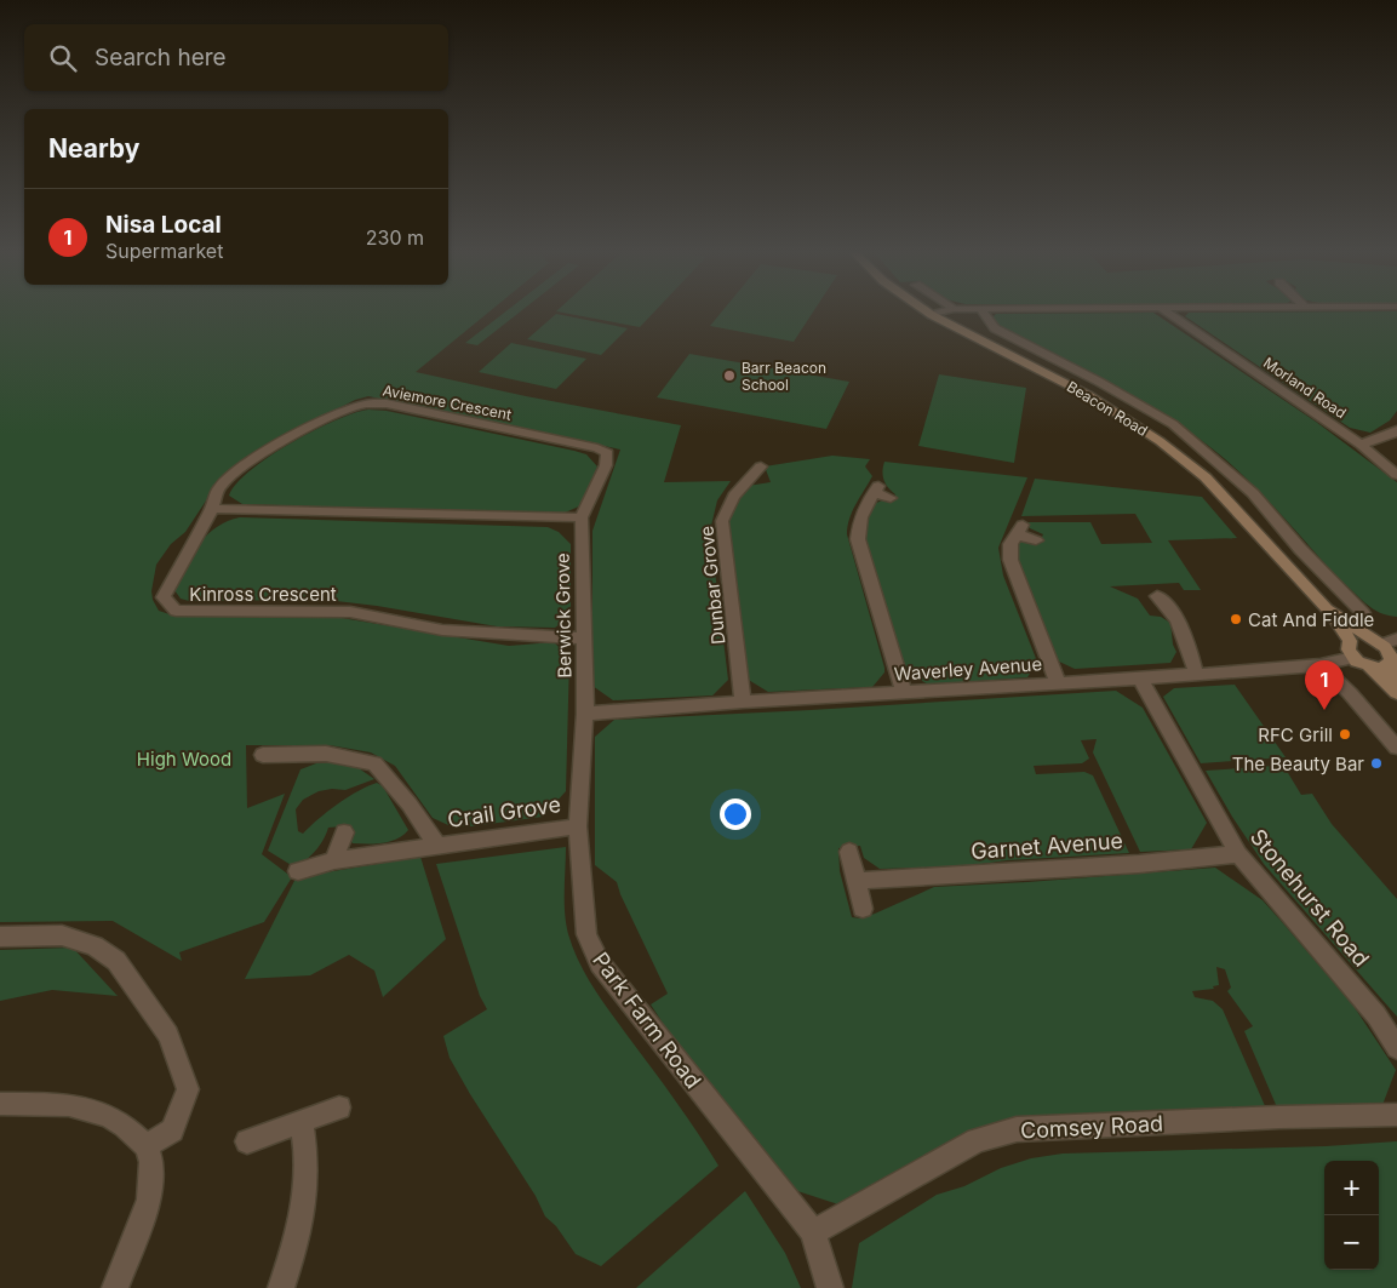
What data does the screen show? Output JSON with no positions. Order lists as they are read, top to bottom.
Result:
{
  "streets": {
    "main road": ["Beacon Road"],
    "street": [
      "Morland Road",
      "Aviemore Crescent",
      "Dunbar Grove",
      "Kinross Crescent",
      "Berwick Grove",
      "Waverley Avenue",
      "Crail Grove",
      "Garnet Avenue",
      "Stonehurst Road",
      "Park Farm Road",
      "Comsey Road"
    ]
  },
  "crossings": [
    ["Aviemore Crescent", "Kinross Crescent"],
    ["Aviemore Crescent", "Berwick Grove"],
    ["Beacon Road", "Waverley Avenue"],
    ["Dunbar Grove", "Waverley Avenue"],
    ["Kinross Crescent", "Berwick Grove"],
    ["Berwick Grove", "Waverley Avenue"],
    ["Berwick Grove", "Park Farm Road"],
    ["Waverley Avenue", "Stonehurst Road"],
    ["Waverley Avenue", "Park Farm Road"],
    ["Crail Grove", "Park Farm Road"],
    ["Garnet Avenue", "Stonehurst Road"],
    ["Park Farm Road", "Comsey Road"]
  ],
  "parks": ["High Wood"],
  "places": [
    "Barr Beacon School",
    "Cat And Fiddle",
    "RFC Grill",
    "The Beauty Bar"
  ],
  "page": {
    "search": "Search here",
    "heading": "Nearby",
    "list": [
      {
        "mark": "1",
        "name": "Nisa Local",
        "note": "Supermarket",
        "value": "230 m"
      }
    ],
    "pins": "1",
    "map_buttons": ["+", "−"]
  }
}
